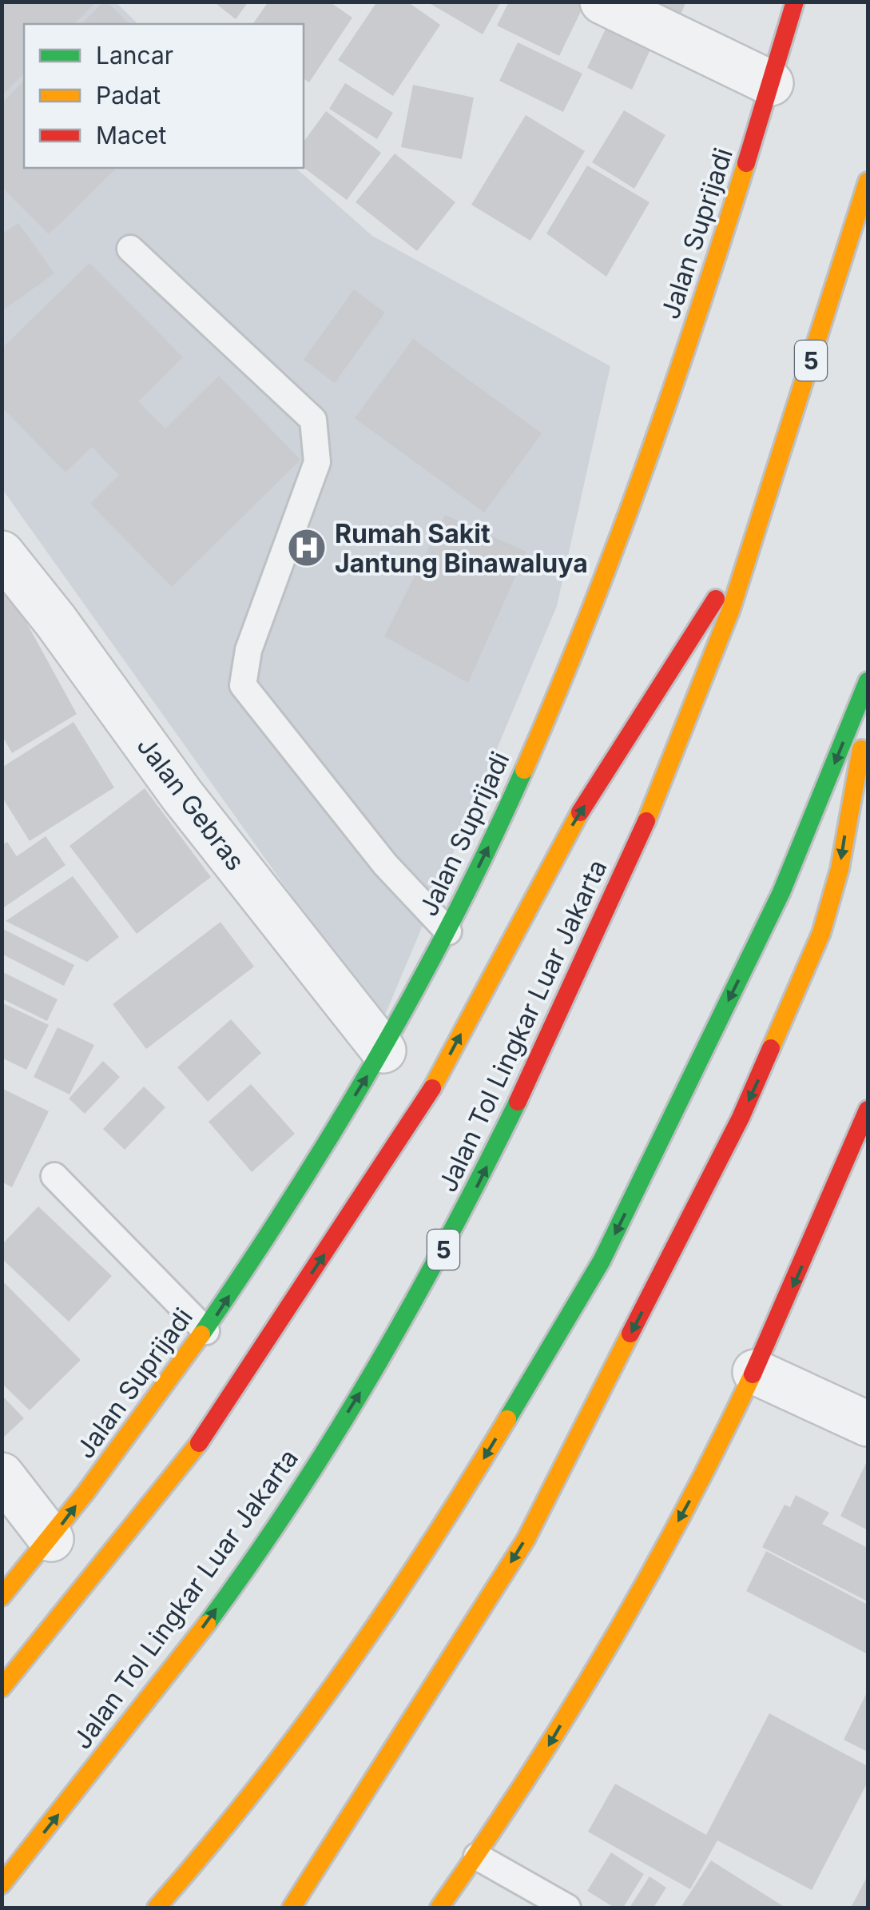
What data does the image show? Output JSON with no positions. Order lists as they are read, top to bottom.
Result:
{
  "streets": {
    "main road": ["Jalan Suprijadi", "5", "Jalan Tol Lingkar Luar Jakarta"],
    "street": ["Jalan Gebras"]
  },
  "crossings": [
    ["Jalan Suprijadi", "Jalan Gebras"]
  ],
  "places": {
    "hospital": ["Rumah Sakit Jantung Binawaluya"]
  },
  "legend": ["Lancar", "Padat", "Macet"]
}
